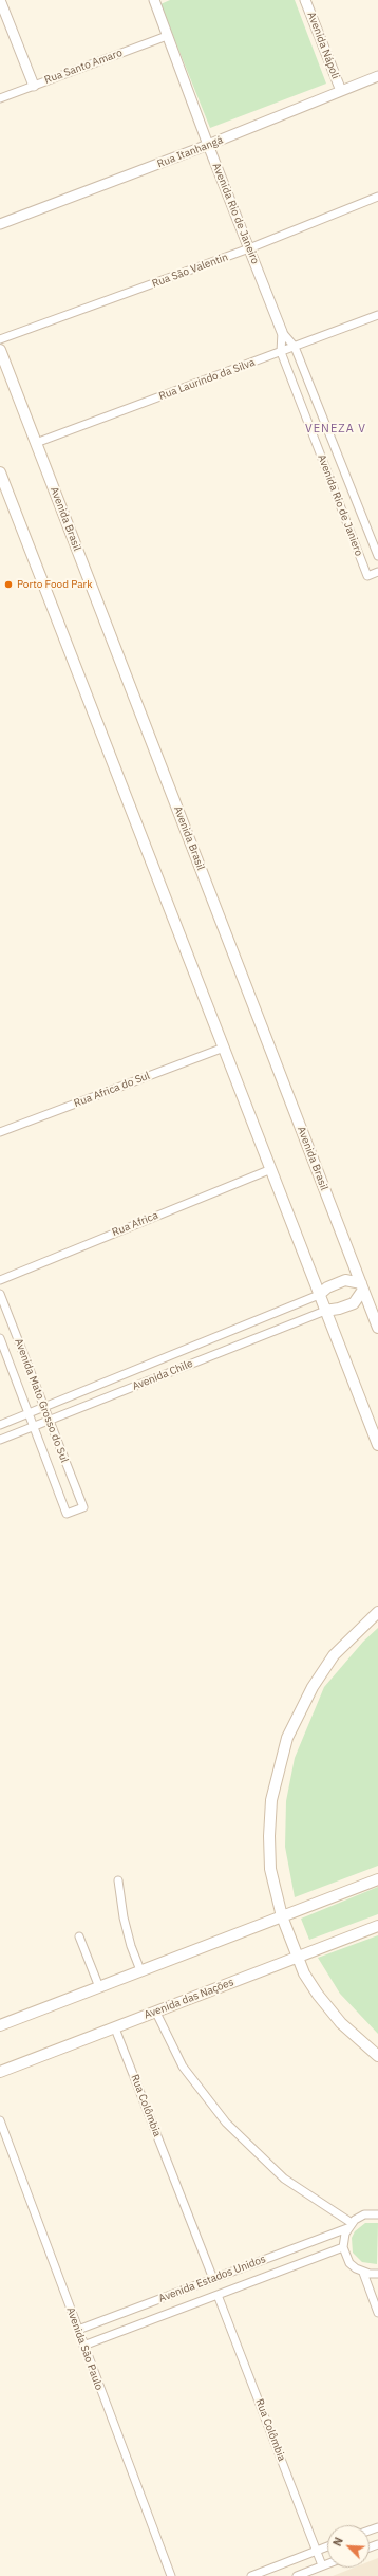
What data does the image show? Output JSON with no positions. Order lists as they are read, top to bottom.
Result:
{
  "streets": {
    "main road": ["Avenida Brasil", "Avenida das Nações"],
    "street": [
      "Avenida Nápoli",
      "Rua Santo Amaro",
      "Rua Itanhangá",
      "Avenida Rio de Janeiro",
      "Rua São Valentin",
      "Rua Laurindo da Silva",
      "Avenida Rio de Janiero",
      "Rua Africa do Sul",
      "Rua Africa",
      "Avenida Chile",
      "Avenida Mato Grosso do Sul",
      "Rua Colômbia",
      "Avenida Estados Unidos",
      "Avenida São Paulo"
    ]
  },
  "crossings": [
    ["Avenida Nápoli", "Rua Itanhangá"],
    ["Rua Santo Amaro", "Avenida Rio de Janeiro"],
    ["Rua Itanhangá", "Avenida Rio de Janeiro"],
    ["Avenida Rio de Janeiro", "Rua São Valentin"],
    ["Avenida Rio de Janeiro", "Rua Laurindo da Silva"],
    ["Avenida Rio de Janeiro", "Avenida Rio de Janiero"],
    ["Rua Laurindo da Silva", "Avenida Rio de Janiero"],
    ["Rua Laurindo da Silva", "Avenida Brasil"],
    ["Avenida Chile", "Avenida Mato Grosso do Sul"],
    ["Avenida das Nações", "Rua Colômbia"],
    ["Rua Colômbia", "Avenida Estados Unidos"],
    ["Avenida Estados Unidos", "Avenida São Paulo"]
  ],
  "districts": ["VENEZA V"],
  "places": ["Porto Food Park"],
  "north": "top left"
}
